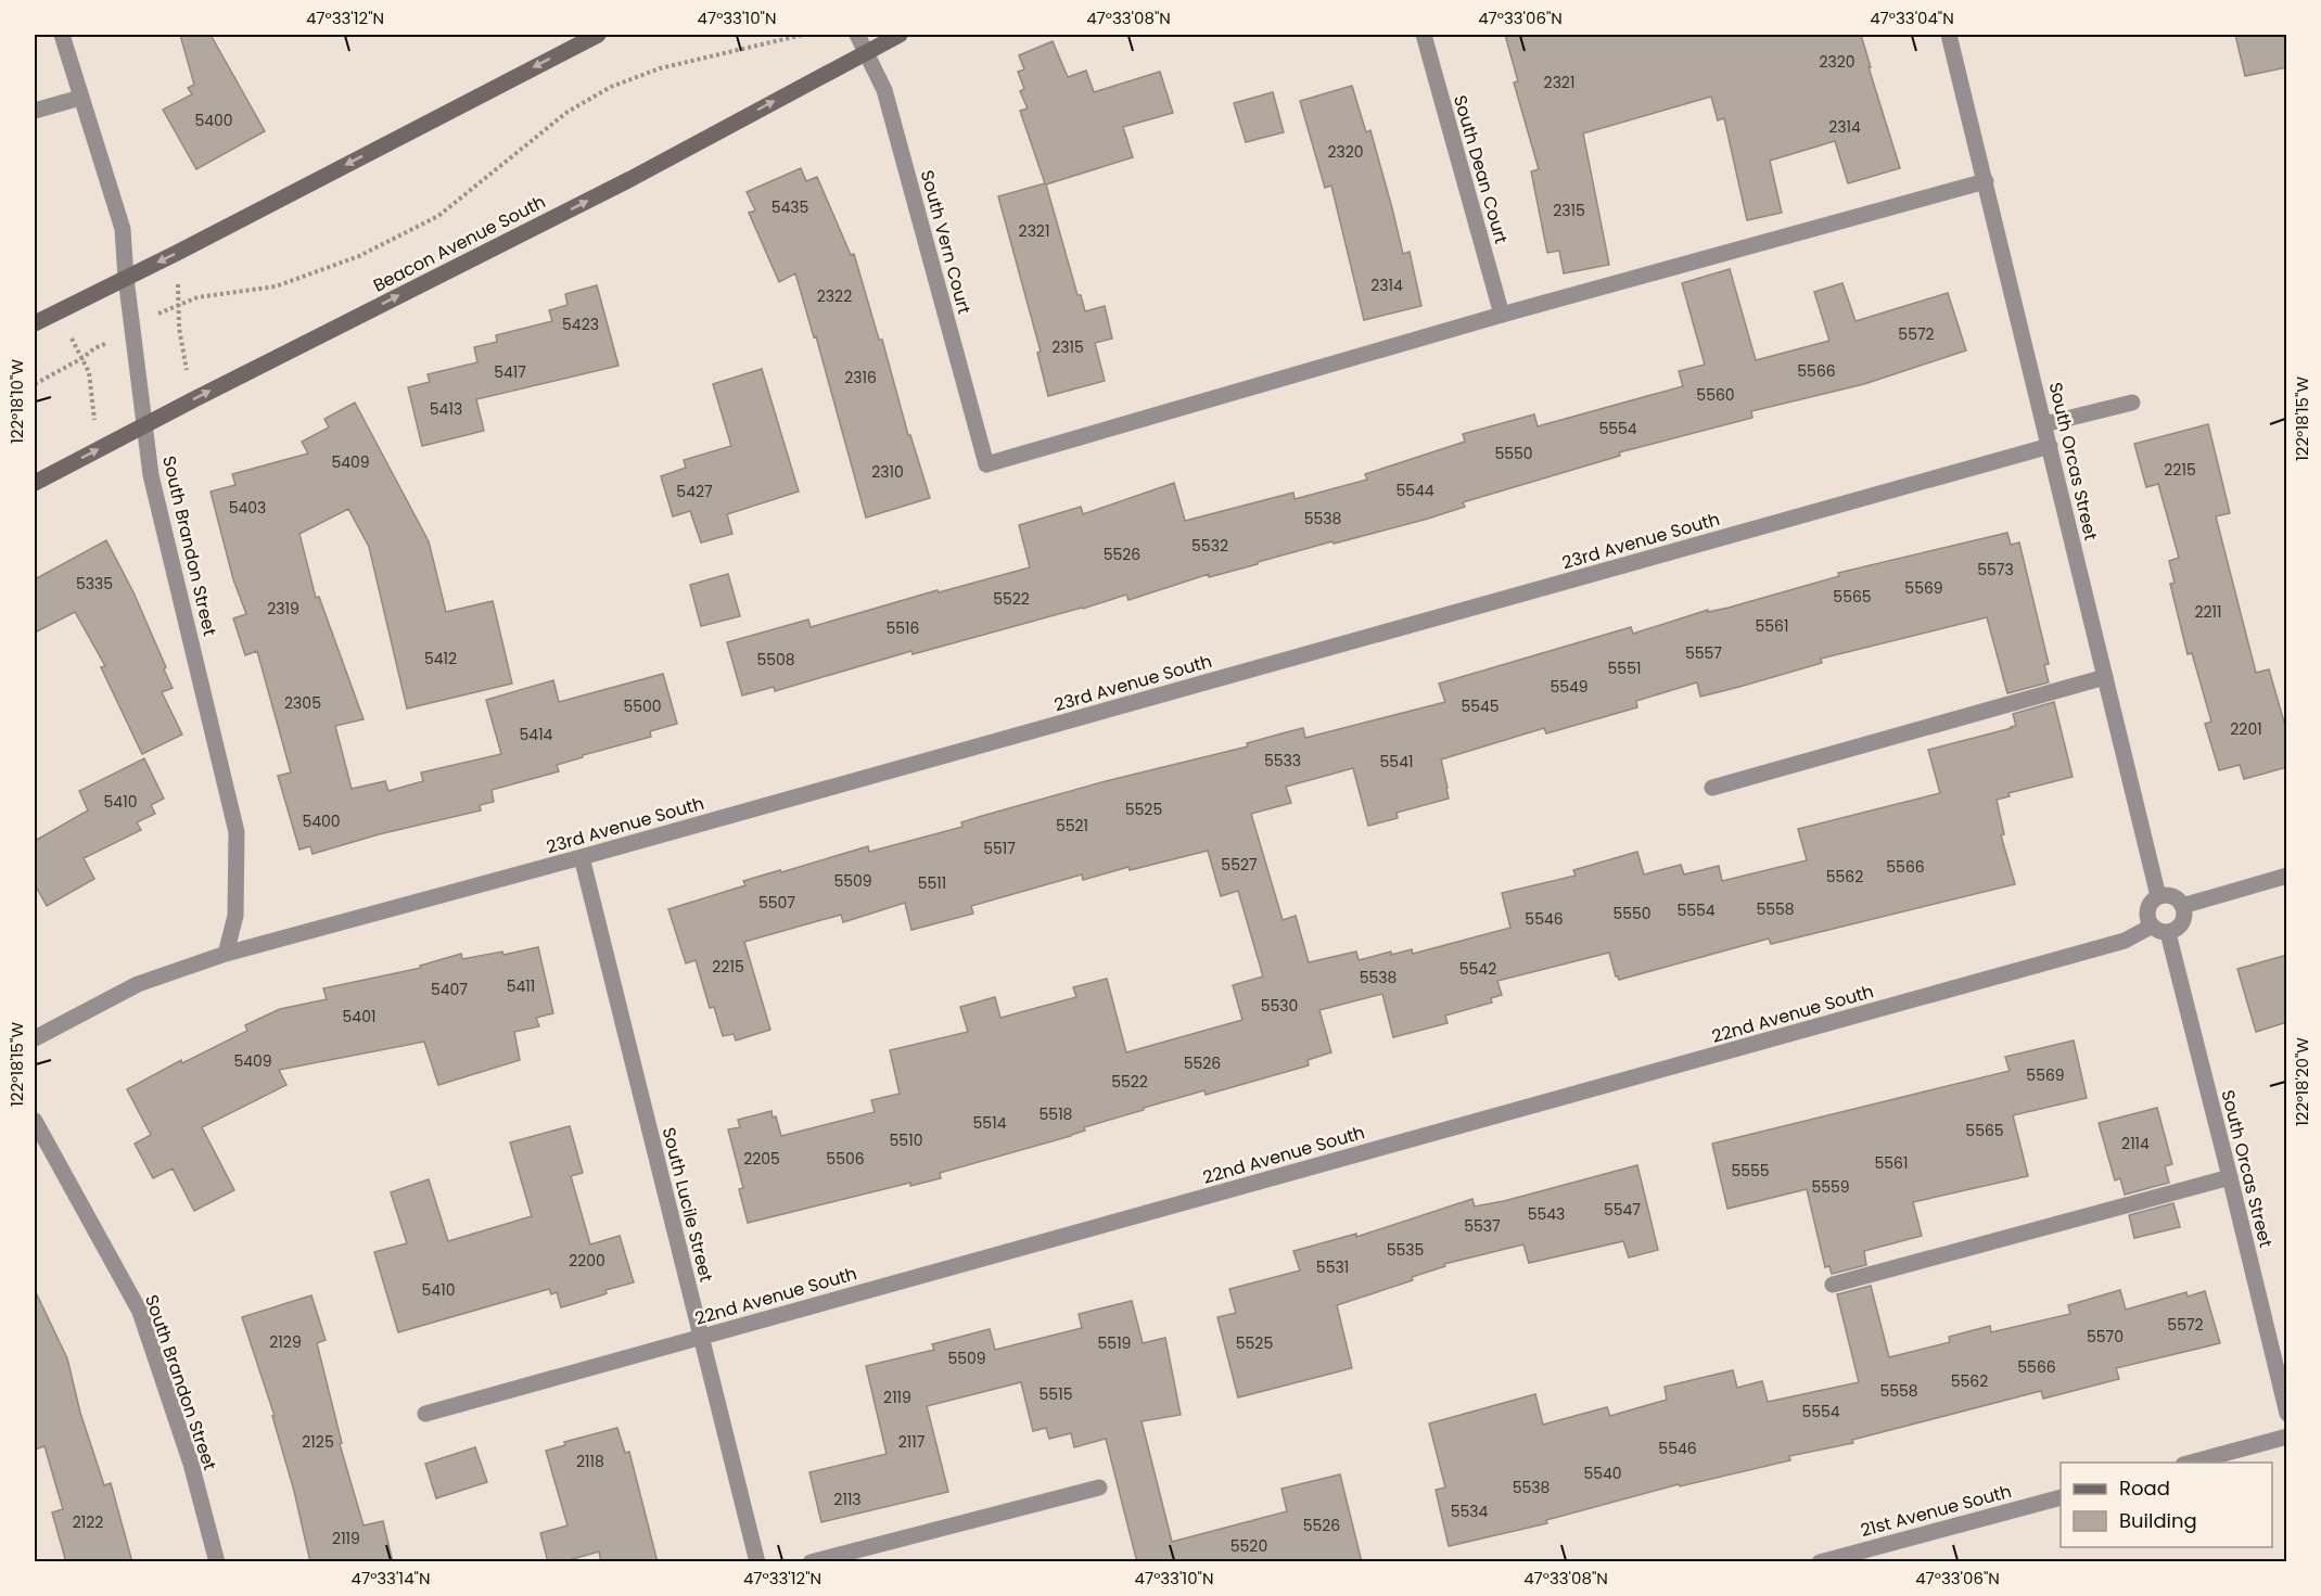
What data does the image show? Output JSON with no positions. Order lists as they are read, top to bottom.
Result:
{
  "streets": {
    "main road": ["Beacon Avenue South"],
    "street": [
      "South Dean Court",
      "South Vern Court",
      "South Orcas Street",
      "23rd Avenue South",
      "South Brandon Street",
      "22nd Avenue South",
      "South Lucile Street",
      "21st Avenue South"
    ]
  },
  "crossings": [
    ["South Dean Court", "South Vern Court"],
    ["South Vern Court", "Beacon Avenue South"],
    ["Beacon Avenue South", "South Brandon Street"],
    ["South Orcas Street", "23rd Avenue South"],
    ["South Orcas Street", "22nd Avenue South"],
    ["23rd Avenue South", "South Brandon Street"],
    ["23rd Avenue South", "South Lucile Street"],
    ["22nd Avenue South", "South Lucile Street"]
  ],
  "house_numbers": [
    "2320",
    "2321",
    "5400",
    "2314",
    "2320",
    "5435",
    "2315",
    "2321",
    "2314",
    "2322",
    "5423",
    "5572",
    "2315",
    "5566",
    "5417",
    "2316",
    "5560",
    "5413",
    "5554",
    "5550",
    "5409",
    "2215",
    "2310",
    "5544",
    "5427",
    "5403",
    "5538",
    "5532",
    "5526",
    "5573",
    "5335",
    "5569",
    "5565",
    "5522",
    "2319",
    "2211",
    "5561",
    "5516",
    "5557",
    "5412",
    "5508",
    "5551",
    "5549",
    "2305",
    "5500",
    "5545",
    "2201",
    "5414",
    "5533",
    "5541",
    "5410",
    "5525",
    "5400",
    "5521",
    "5517",
    "5527",
    "5566",
    "5562",
    "5509",
    "5511",
    "5507",
    "5558",
    "5554",
    "5550",
    "5546",
    "2215",
    "5542",
    "5538",
    "5411",
    "5407",
    "5530",
    "5401",
    "5409",
    "5526",
    "5569",
    "5522",
    "5518",
    "5514",
    "5565",
    "5510",
    "2114",
    "2205",
    "5506",
    "5561",
    "5555",
    "5559",
    "5547",
    "5543",
    "5537",
    "5535",
    "2200",
    "5531",
    "5410",
    "5572",
    "5570",
    "2129",
    "5519",
    "5525",
    "5509",
    "5566",
    "5562",
    "5558",
    "5515",
    "2119",
    "5554",
    "2125",
    "2117",
    "5546",
    "2118",
    "5540",
    "5538",
    "2113",
    "5534",
    "2122",
    "5526",
    "2119",
    "5520"
  ],
  "legend": ["Road", "Building"],
  "coordinates": [
    "47°33'12\"N",
    "47°33'10\"N",
    "47°33'08\"N",
    "47°33'06\"N",
    "47°33'04\"N",
    "122°18'10\"W",
    "122°18'15\"W",
    "122°18'20\"W",
    "47°33'14\"N"
  ]
}
